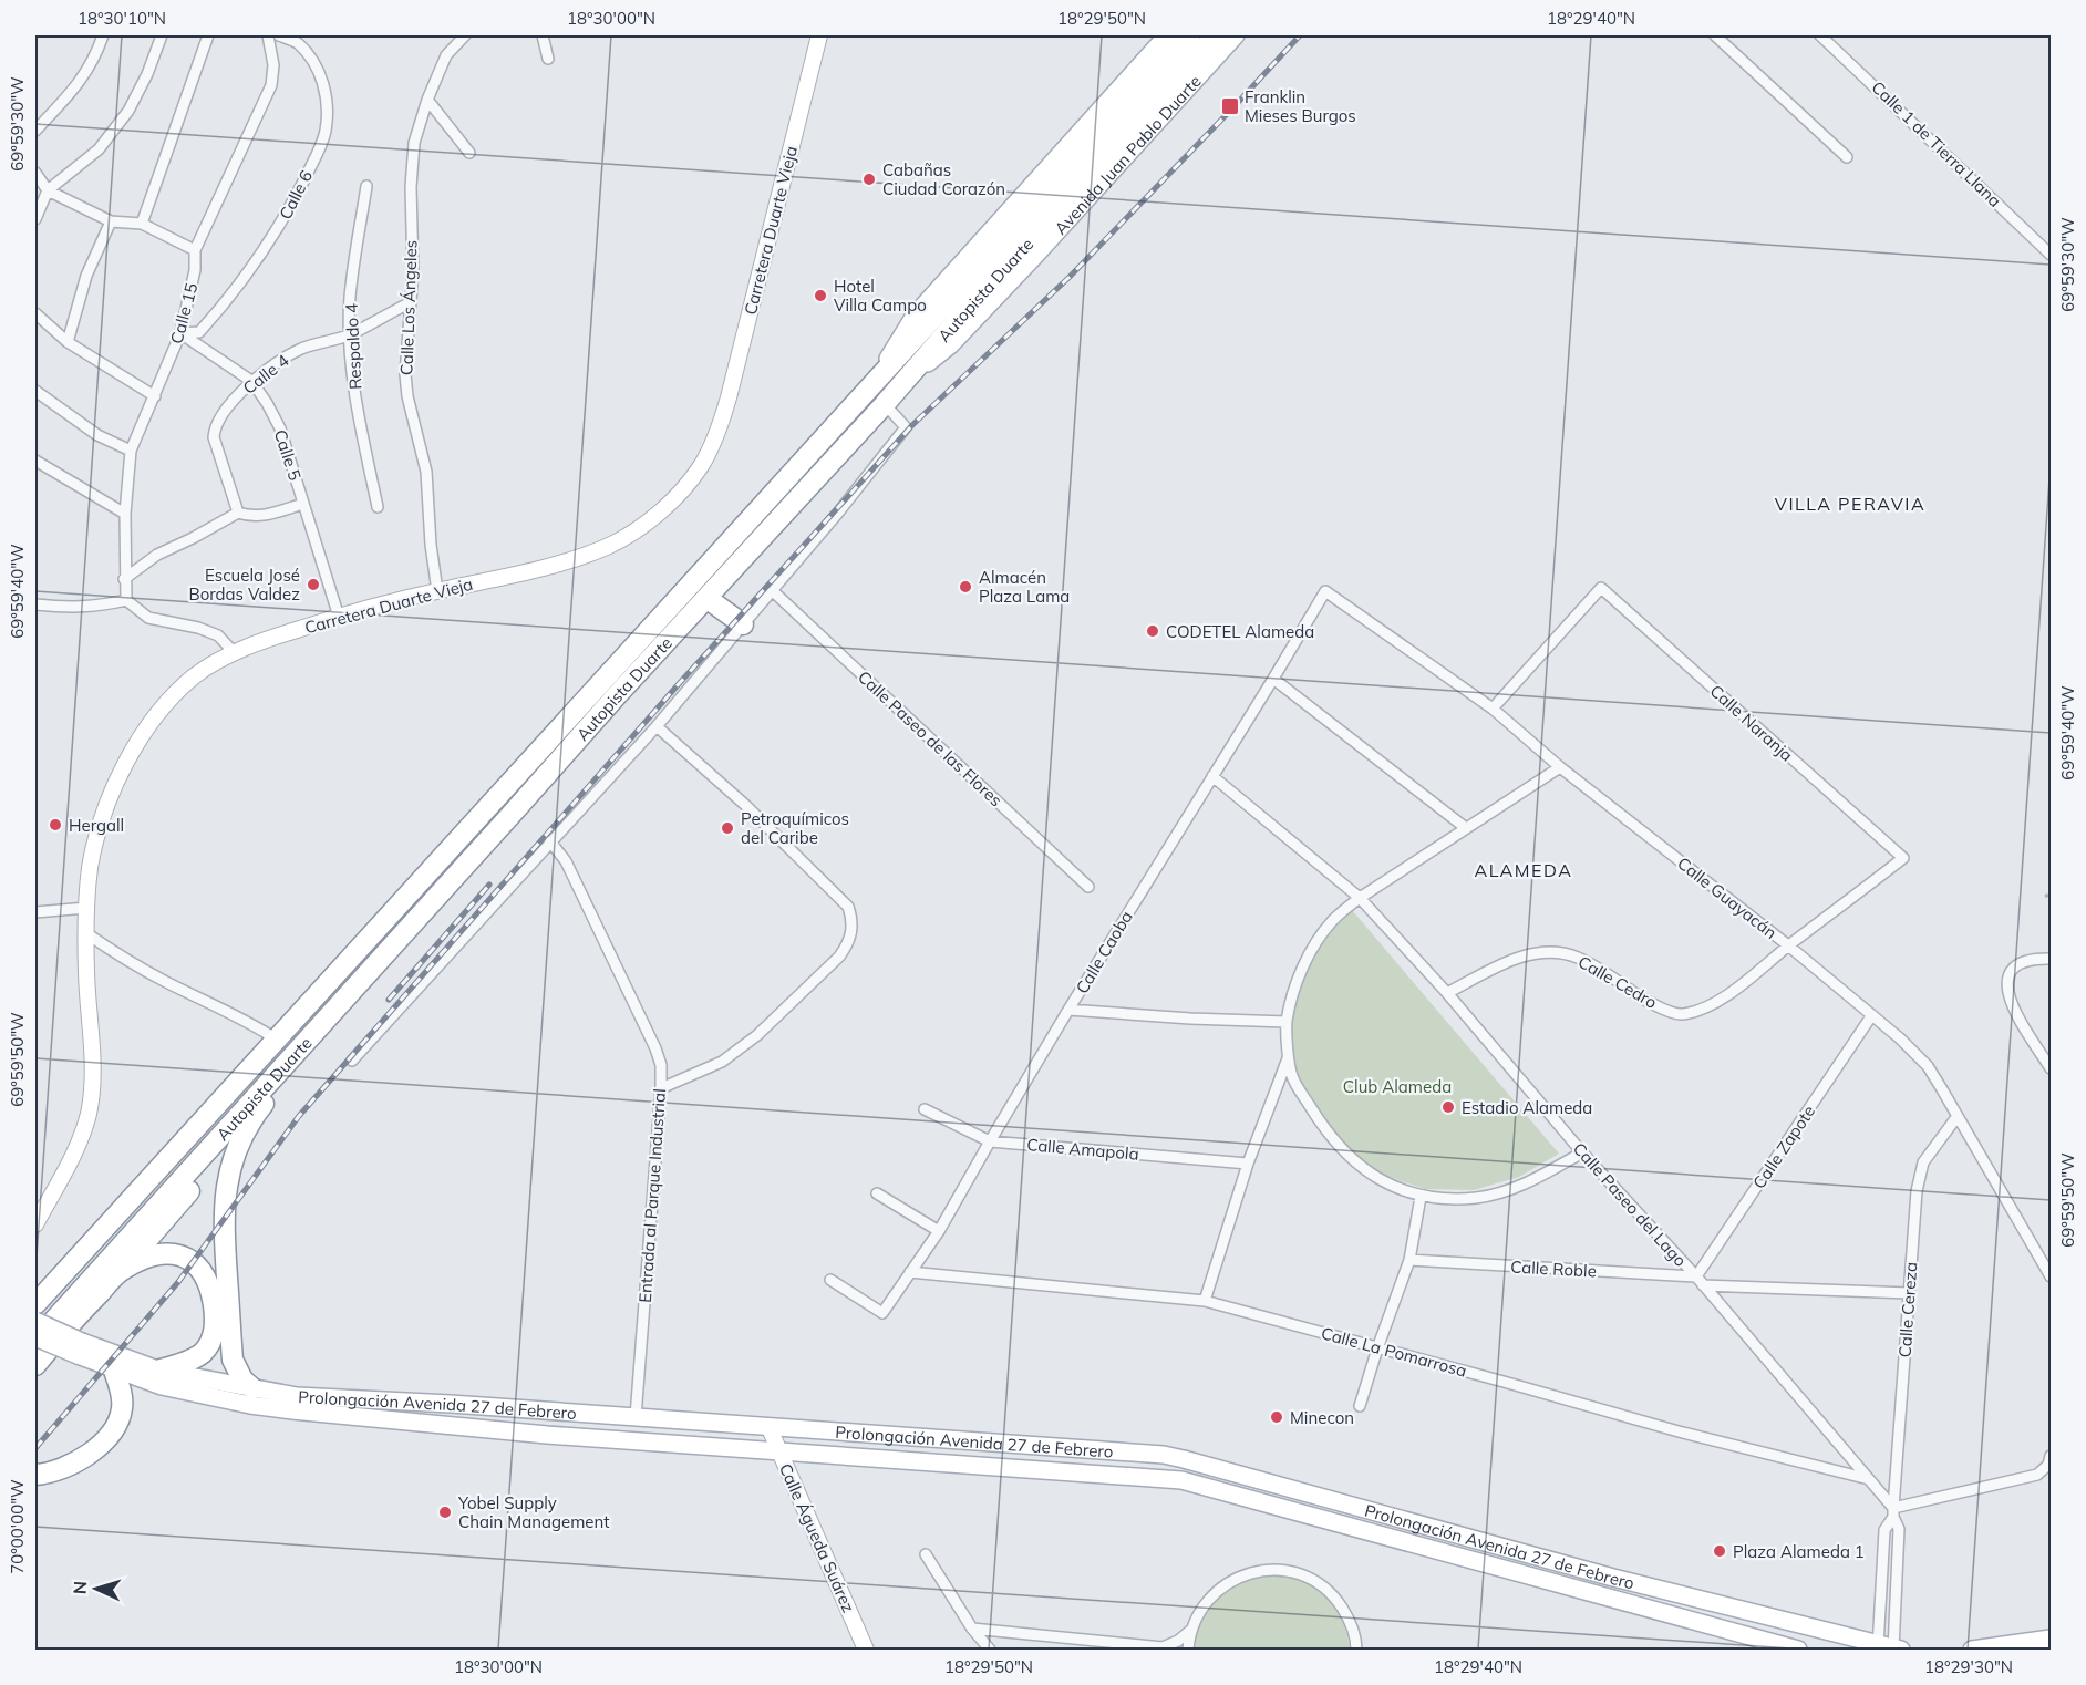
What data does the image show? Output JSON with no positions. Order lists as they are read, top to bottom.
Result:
{
  "streets": {
    "highway": ["Autopista Duarte"],
    "main road": [
      "Avenida Juan Pablo Duarte",
      "Carretera Duarte Vieja",
      "Prolongación Avenida 27 de Febrero",
      "Calle Águeda Suárez"
    ],
    "street": [
      "Calle 1 de Tierra Llana",
      "Calle 6",
      "Calle Los Ángeles",
      "Calle 15",
      "Respaldo 4",
      "Calle 4",
      "Calle 5",
      "Calle Naranja",
      "Calle Paseo de las Flores",
      "Calle Guayacán",
      "Calle Caoba",
      "Calle Cedro",
      "Calle Zapote",
      "Calle Amapola",
      "Entrada al Parque Industrial",
      "Calle Paseo del Lago",
      "Calle Roble",
      "Calle Cereza",
      "Calle La Pomarrosa"
    ]
  },
  "crossings": [
    ["Avenida Juan Pablo Duarte", "Autopista Duarte"],
    ["Calle 6", "Calle 15"],
    ["Calle 6", "Calle 5"],
    ["Carretera Duarte Vieja", "Calle Los Ángeles"],
    ["Carretera Duarte Vieja", "Calle 5"],
    ["Calle Los Ángeles", "Calle 4"],
    ["Calle 15", "Calle 5"],
    ["Respaldo 4", "Calle 4"],
    ["Calle 4", "Calle 5"],
    ["Calle Naranja", "Calle Guayacán"],
    ["Calle Naranja", "Calle Cedro"],
    ["Calle Guayacán", "Calle Caoba"],
    ["Calle Guayacán", "Calle Cedro"],
    ["Calle Guayacán", "Calle Zapote"],
    ["Calle Guayacán", "Calle Cereza"],
    ["Calle Caoba", "Calle Amapola"],
    ["Calle Caoba", "Calle Paseo del Lago"],
    ["Calle Caoba", "Calle La Pomarrosa"],
    ["Calle Cedro", "Calle Paseo del Lago"],
    ["Calle Zapote", "Calle Paseo del Lago"],
    ["Calle Zapote", "Calle Roble"],
    ["Entrada al Parque Industrial", "Prolongación Avenida 27 de Febrero"],
    ["Calle Paseo del Lago", "Calle Roble"],
    ["Calle Paseo del Lago", "Calle Cereza"],
    ["Calle Paseo del Lago", "Calle La Pomarrosa"],
    ["Calle Roble", "Calle Cereza"],
    ["Calle Cereza", "Prolongación Avenida 27 de Febrero"],
    ["Prolongación Avenida 27 de Febrero", "Calle Águeda Suárez"]
  ],
  "districts": ["VILLA PERAVIA", "ALAMEDA"],
  "parks": ["Club Alameda"],
  "places": {
    "transit": ["Franklin Mieses Burgos"],
    "other": [
      "Cabañas Ciudad Corazón",
      "Hotel Villa Campo",
      "Escuela José Bordas Valdez",
      "Almacén Plaza Lama",
      "CODETEL Alameda",
      "Hergall",
      "Petroquímicos del Caribe",
      "Estadio Alameda",
      "Minecon",
      "Yobel Supply Chain Management",
      "Plaza Alameda 1"
    ]
  },
  "north": "left",
  "coordinates": [
    "18°30'10\"N",
    "18°30'00\"N",
    "18°29'50\"N",
    "18°29'40\"N",
    "69°59'30\"W",
    "69°59'40\"W",
    "69°59'50\"W",
    "70°00'00\"W",
    "18°29'30\"N"
  ]
}
